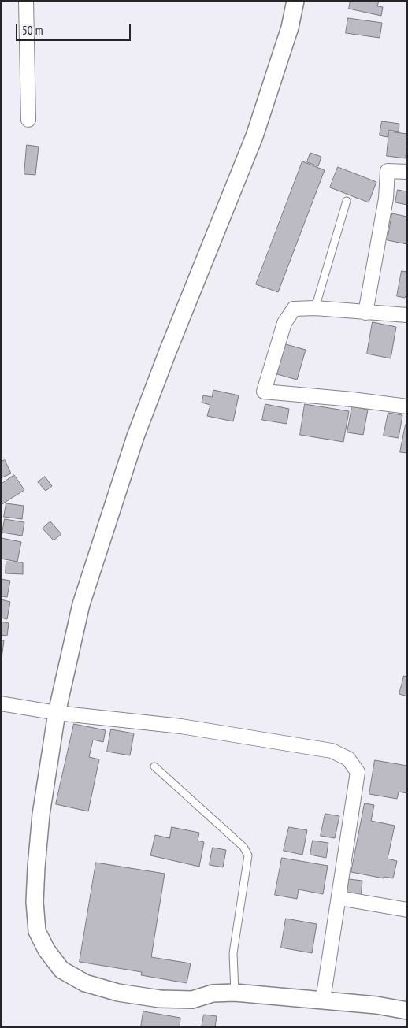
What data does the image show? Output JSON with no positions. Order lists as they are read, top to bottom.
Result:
{
  "scale_bar": "50 m"
}
